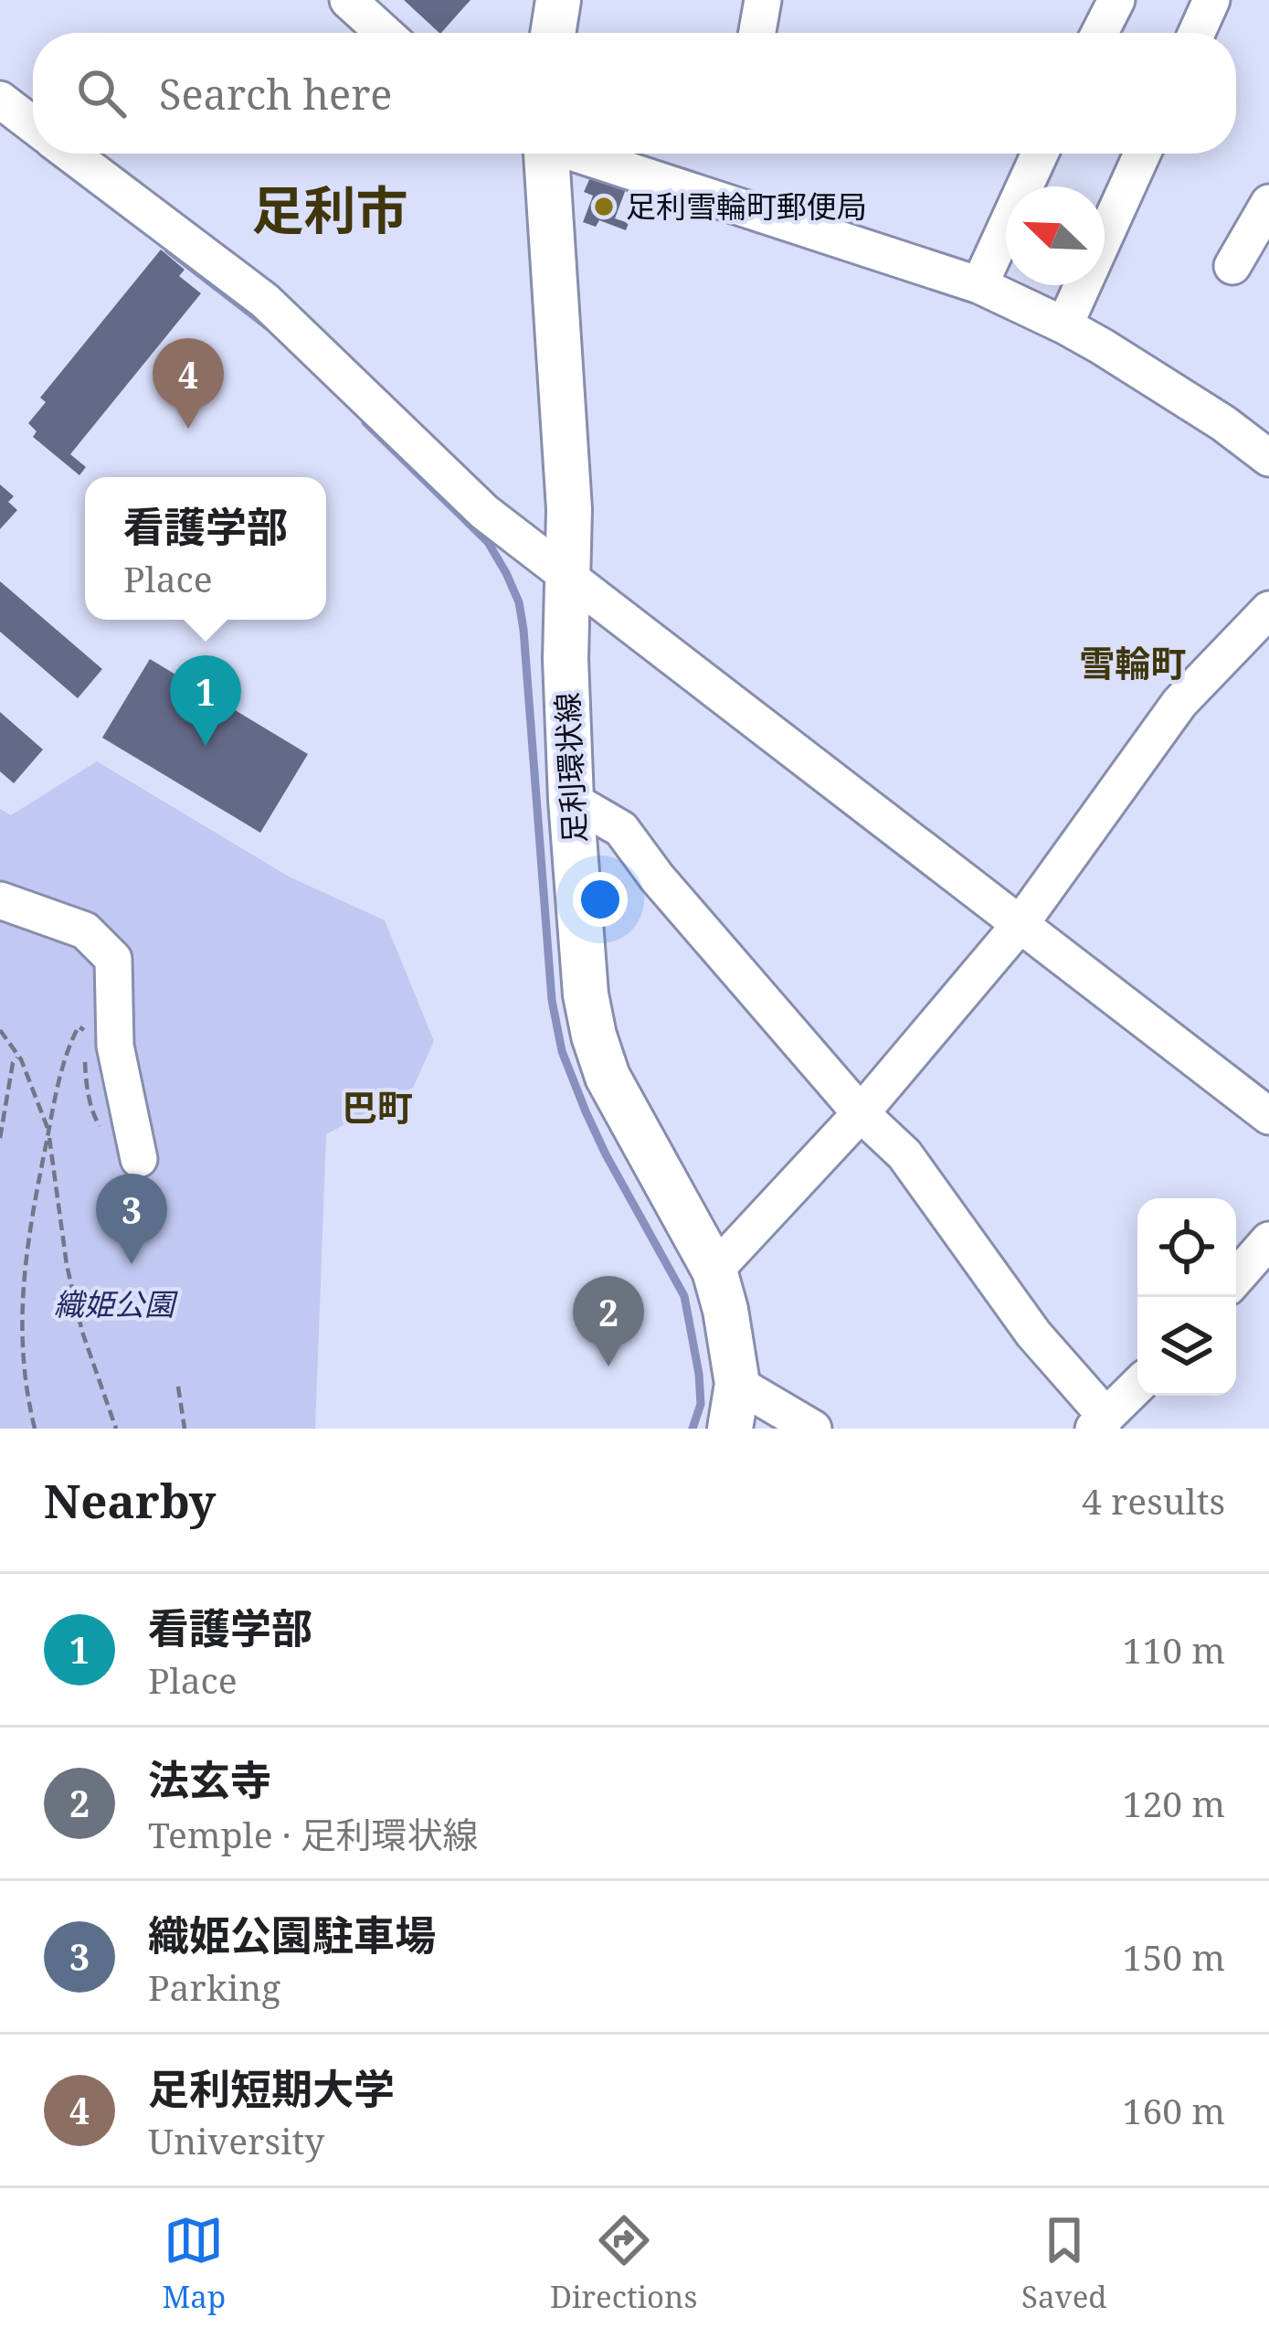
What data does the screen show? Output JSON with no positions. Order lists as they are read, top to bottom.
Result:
{
  "streets": {
    "main road": ["足利環状線"]
  },
  "districts": ["足利市", "雪輪町", "巴町"],
  "parks": ["織姫公園"],
  "places": ["足利雪輪町郵便局"],
  "north": "top left",
  "page": {
    "search": "Search here",
    "pins": [
      "4",
      "1",
      "3",
      "2"
    ],
    "popup": ["看護学部", "Place"],
    "heading": ["Nearby", "4 results"],
    "list": [
      {
        "mark": "1",
        "name": "看護学部",
        "note": "Place",
        "value": "110 m"
      },
      {
        "mark": "2",
        "name": "法玄寺",
        "note": "Temple · 足利環状線",
        "value": "120 m"
      },
      {
        "mark": "3",
        "name": "織姫公園駐車場",
        "note": "Parking",
        "value": "150 m"
      },
      {
        "mark": "4",
        "name": "足利短期大学",
        "note": "University",
        "value": "160 m"
      }
    ],
    "nav": ["Map", "Directions", "Saved"]
  }
}
